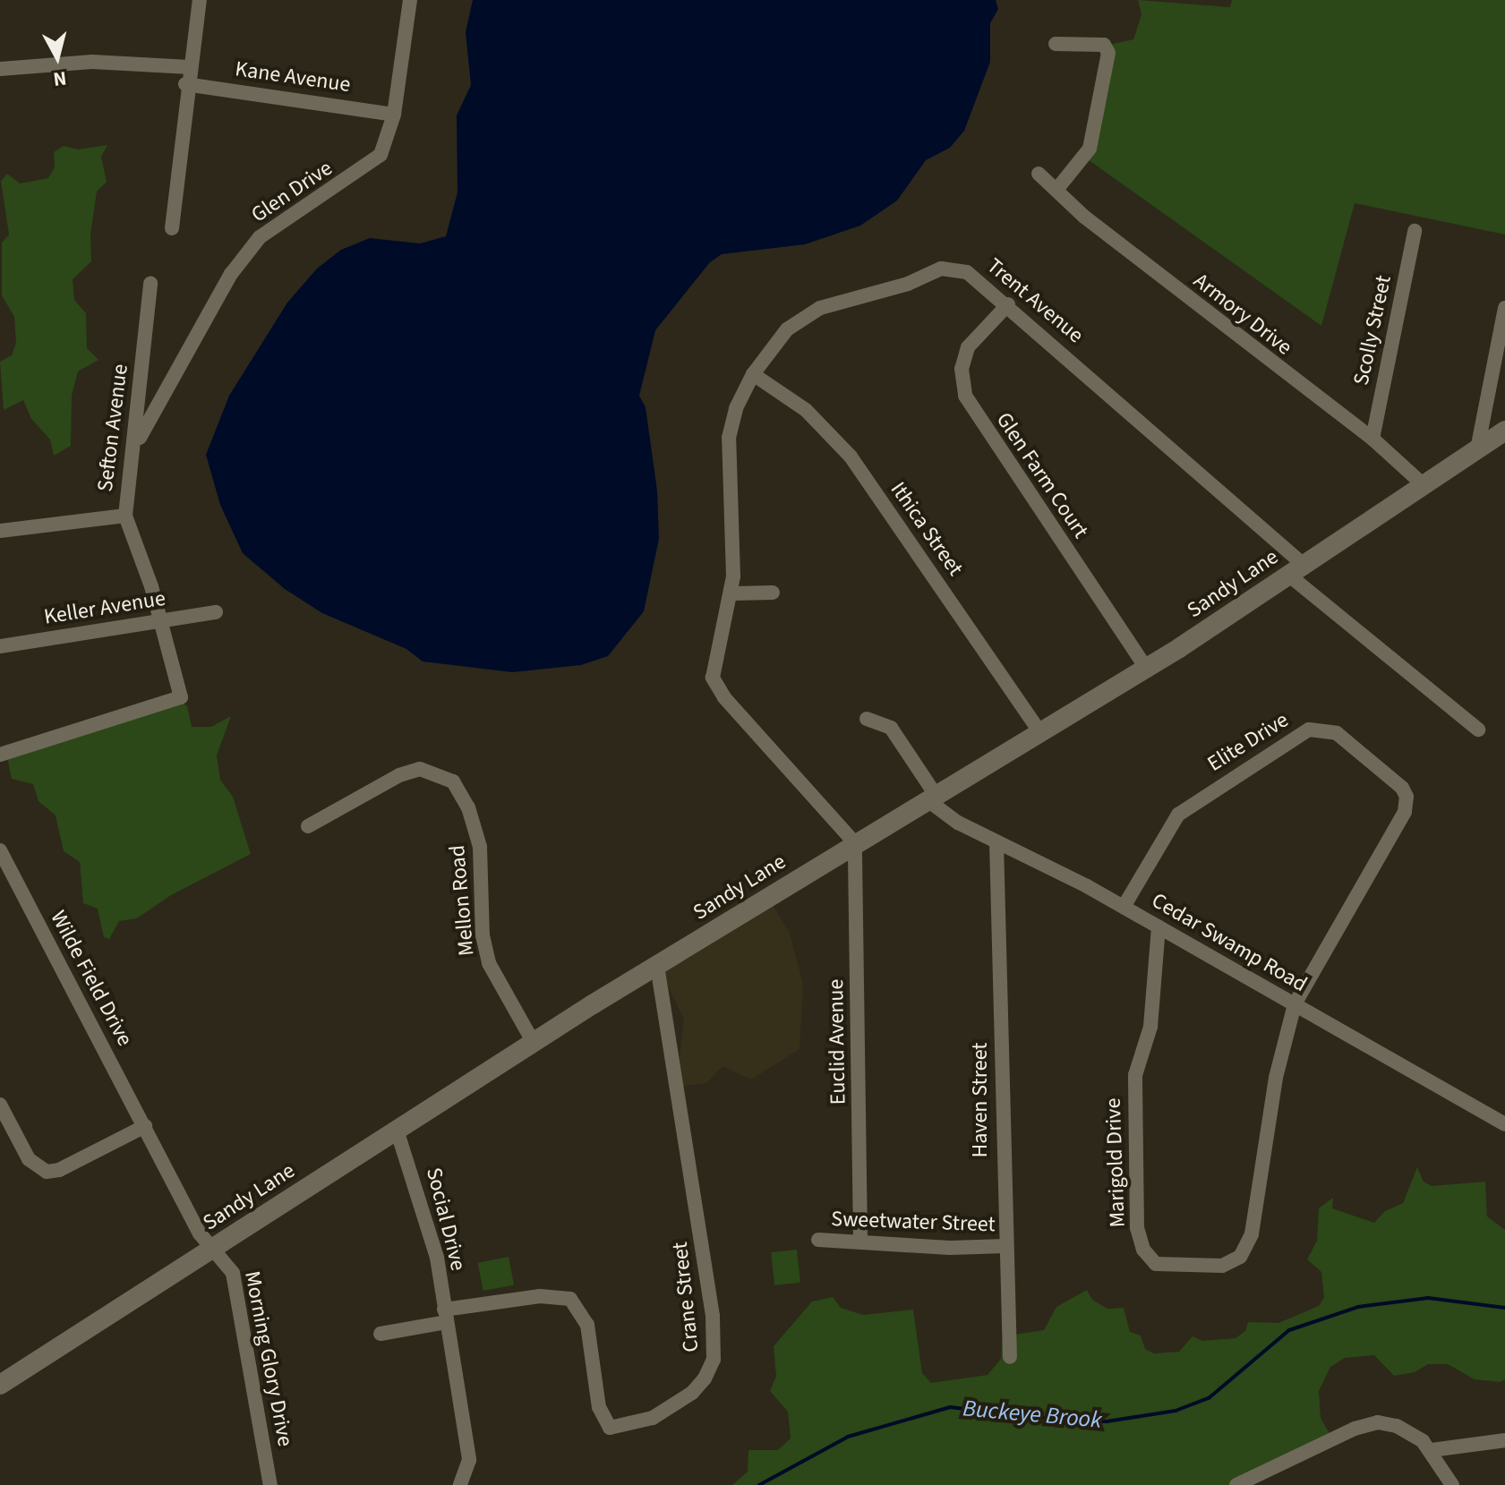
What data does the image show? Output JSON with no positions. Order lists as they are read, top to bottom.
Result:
{
  "streets": {
    "main road": ["Sandy Lane"],
    "street": [
      "Kane Avenue",
      "Glen Drive",
      "Trent Avenue",
      "Armory Drive",
      "Scolly Street",
      "Sefton Avenue",
      "Glen Farm Court",
      "Ithica Street",
      "Keller Avenue",
      "Elite Drive",
      "Mellon Road",
      "Cedar Swamp Road",
      "Wilde Field Drive",
      "Euclid Avenue",
      "Haven Street",
      "Marigold Drive",
      "Social Drive",
      "Sweetwater Street",
      "Crane Street",
      "Morning Glory Drive"
    ]
  },
  "crossings": [
    ["Kane Avenue", "Glen Drive"],
    ["Glen Drive", "Sefton Avenue"],
    ["Trent Avenue", "Glen Farm Court"],
    ["Trent Avenue", "Ithica Street"],
    ["Trent Avenue", "Sandy Lane"],
    ["Trent Avenue", "Euclid Avenue"],
    ["Armory Drive", "Scolly Street"],
    ["Armory Drive", "Sandy Lane"],
    ["Sefton Avenue", "Keller Avenue"],
    ["Glen Farm Court", "Sandy Lane"],
    ["Ithica Street", "Sandy Lane"],
    ["Sandy Lane", "Mellon Road"],
    ["Sandy Lane", "Cedar Swamp Road"],
    ["Sandy Lane", "Wilde Field Drive"],
    ["Sandy Lane", "Euclid Avenue"],
    ["Sandy Lane", "Social Drive"],
    ["Sandy Lane", "Crane Street"],
    ["Sandy Lane", "Morning Glory Drive"],
    ["Elite Drive", "Cedar Swamp Road"],
    ["Elite Drive", "Marigold Drive"],
    ["Cedar Swamp Road", "Haven Street"],
    ["Cedar Swamp Road", "Marigold Drive"],
    ["Wilde Field Drive", "Morning Glory Drive"],
    ["Euclid Avenue", "Sweetwater Street"],
    ["Haven Street", "Sweetwater Street"],
    ["Social Drive", "Crane Street"]
  ],
  "water": ["Buckeye Brook"],
  "north": "bottom"
}
